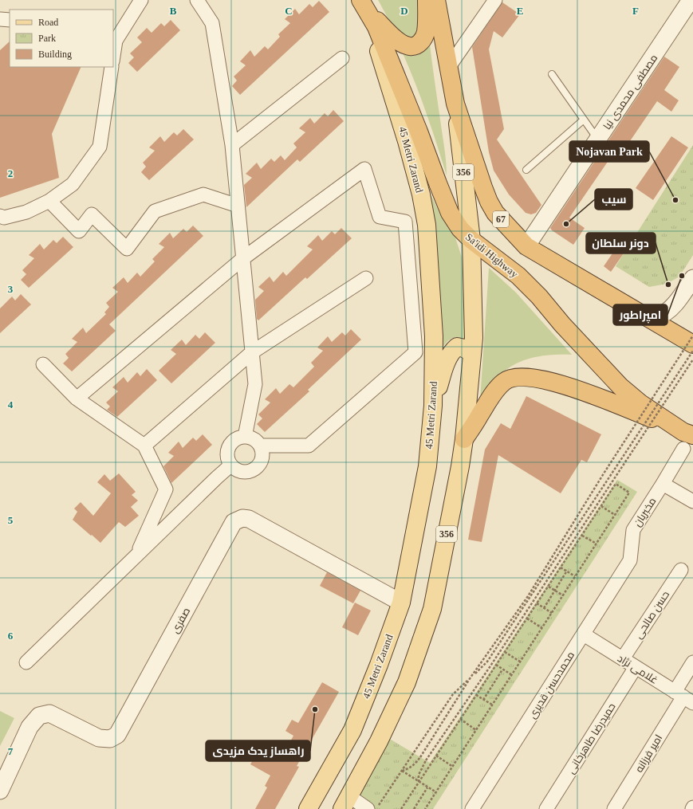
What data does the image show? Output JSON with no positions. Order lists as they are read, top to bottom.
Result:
{
  "streets": {
    "highway": ["67", "Sa'idi Highway"],
    "main road": ["45 Metri Zarand", "356"],
    "street": [
      "مصطفی محمدی نیا",
      "مخبریان",
      "حسن صالحی",
      "صفری",
      "غلامی نژاد",
      "محمدحسن قدیری",
      "حمیدرضا طاهرخانی",
      "امیر فرزانه"
    ]
  },
  "crossings": [
    ["مصطفی محمدی نیا", "67"],
    ["45 Metri Zarand", "Sa'idi Highway"],
    ["45 Metri Zarand", "صفری"],
    ["356", "67"],
    ["356", "Sa'idi Highway"],
    ["Sa'idi Highway", "مخبریان"],
    ["مخبریان", "محمدحسن قدیری"],
    ["حسن صالحی", "غلامی نژاد"],
    ["غلامی نژاد", "محمدحسن قدیری"],
    ["غلامی نژاد", "حمیدرضا طاهرخانی"],
    ["غلامی نژاد", "امیر فرزانه"]
  ],
  "places": [
    "Nojavan Park",
    "سیب",
    "امپراطور",
    "دونر سلطان",
    "راهساز یدک مزیدی"
  ],
  "legend": ["Road", "Park", "Building"],
  "grid": {
    "columns": [
      "B",
      "C",
      "D",
      "E",
      "F"
    ],
    "rows": [
      "2",
      "3",
      "4",
      "5",
      "6",
      "7"
    ]
  }
}
